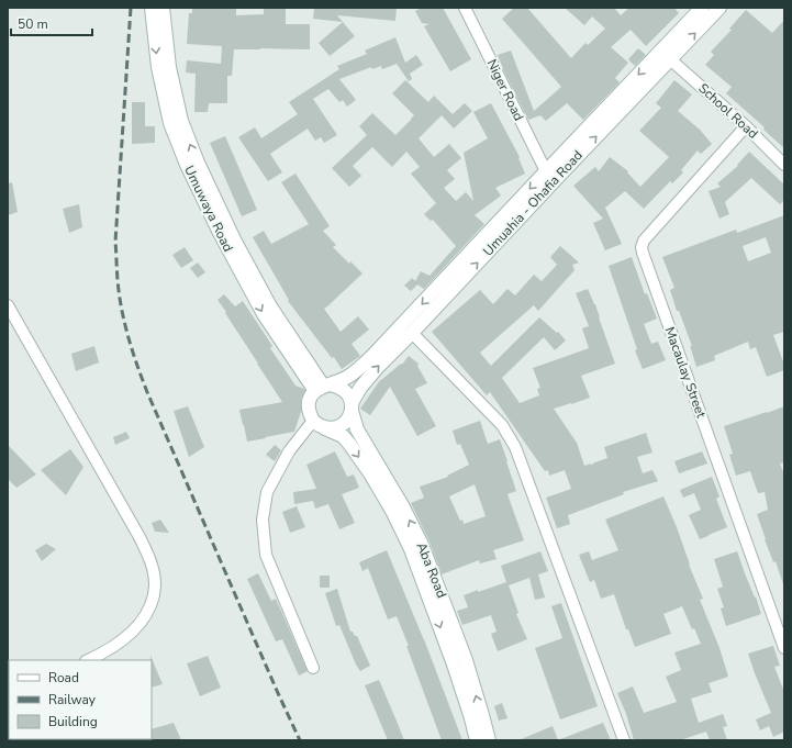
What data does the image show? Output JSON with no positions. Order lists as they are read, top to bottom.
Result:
{
  "streets": {
    "main road": ["Umuahia - Ohafia Road", "Umuwaya Road", "Aba Road"],
    "street": ["Niger Road", "School Road", "Macaulay Street"]
  },
  "crossings": [
    ["Niger Road", "Umuahia - Ohafia Road"],
    ["School Road", "Umuahia - Ohafia Road"],
    ["School Road", "Macaulay Street"],
    ["Umuahia - Ohafia Road", "Umuwaya Road"],
    ["Umuahia - Ohafia Road", "Aba Road"],
    ["Umuwaya Road", "Aba Road"]
  ],
  "legend": ["Road", "Railway", "Building"],
  "scale_bar": "50 m"
}
